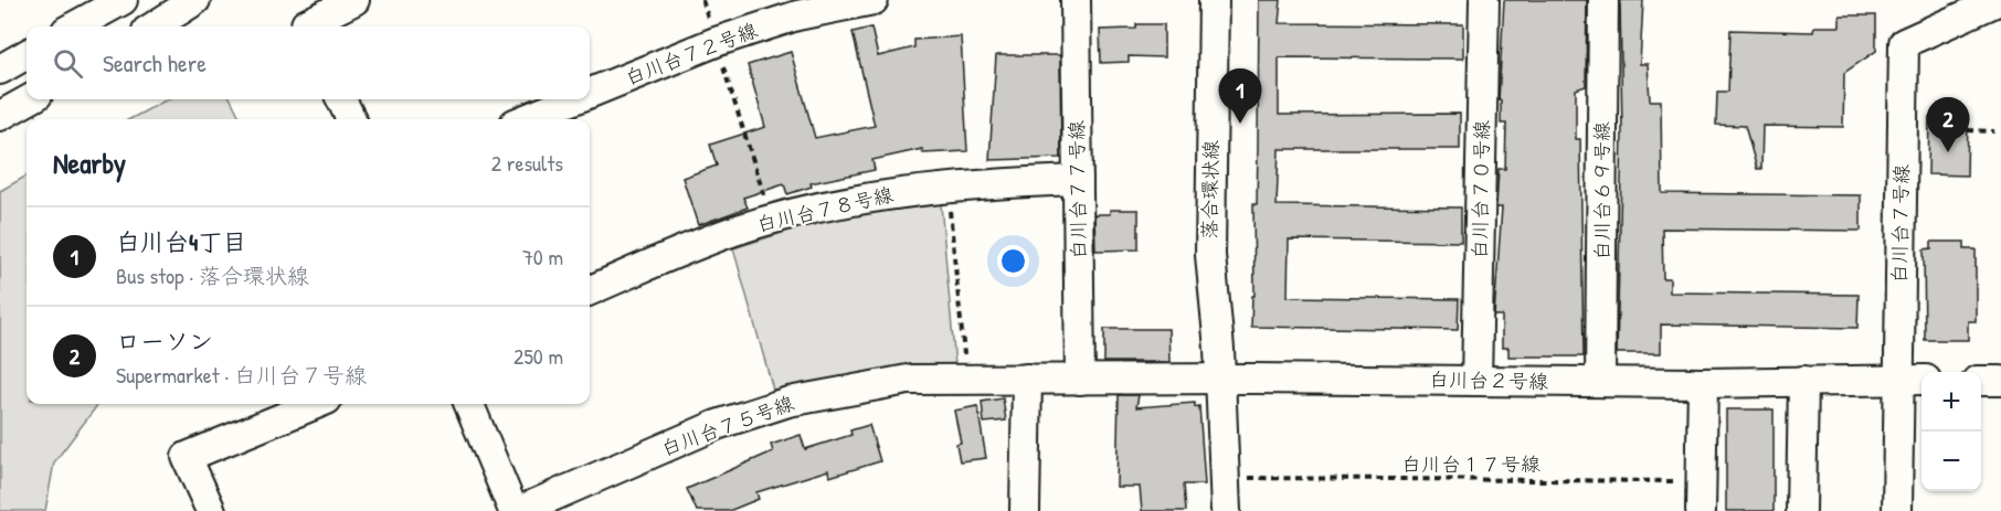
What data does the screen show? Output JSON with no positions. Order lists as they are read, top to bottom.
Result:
{
  "streets": {
    "street": [
      "白川台７２号線",
      "白川台７７号線",
      "落合環状線",
      "白川台７０号線",
      "白川台６９号線",
      "白川台７８号線",
      "白川台７号線",
      "白川台２号線",
      "白川台７５号線"
    ],
    "path": ["白川台１７号線"]
  },
  "crossings": [
    ["白川台７７号線", "白川台７８号線"],
    ["白川台７７号線", "白川台２号線"],
    ["白川台７７号線", "白川台７５号線"],
    ["落合環状線", "白川台２号線"],
    ["白川台７０号線", "白川台２号線"],
    ["白川台６９号線", "白川台２号線"],
    ["白川台７号線", "白川台２号線"],
    ["白川台２号線", "白川台７５号線"]
  ],
  "page": {
    "search": "Search here",
    "pins": ["1", "2"],
    "heading": ["Nearby", "2 results"],
    "list": [
      {
        "mark": "1",
        "name": "白川台4丁目",
        "note": "Bus stop · 落合環状線",
        "value": "70 m"
      },
      {
        "mark": "2",
        "name": "ローソン",
        "note": "Supermarket · 白川台７号線",
        "value": "250 m"
      }
    ],
    "map_buttons": ["+", "−"]
  }
}
